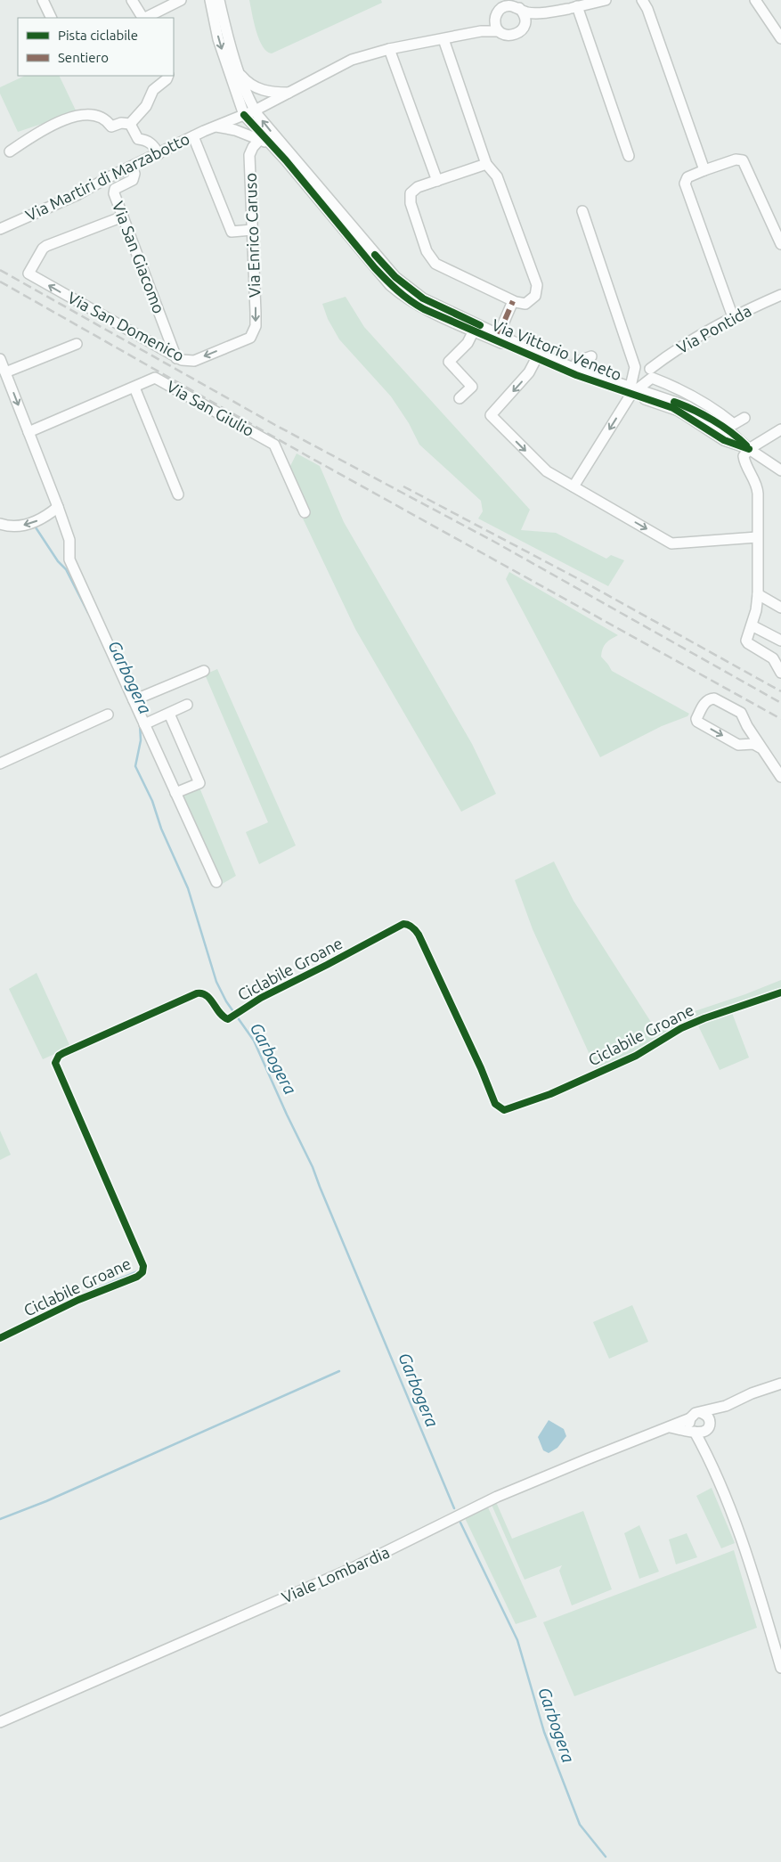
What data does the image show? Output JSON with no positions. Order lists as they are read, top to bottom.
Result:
{
  "streets": {
    "street": [
      "Via Martiri di Marzabotto",
      "Via Enrico Caruso",
      "Via San Giacomo",
      "Via San Domenico",
      "Via Pontida",
      "Via Vittorio Veneto",
      "Via San Giulio",
      "Viale Lombardia"
    ],
    "cycle path": ["Ciclabile Groane"]
  },
  "crossings": [
    ["Via Martiri di Marzabotto", "Via San Giacomo"],
    ["Via Martiri di Marzabotto", "Via Vittorio Veneto"],
    ["Via Enrico Caruso", "Via San Domenico"],
    ["Via Enrico Caruso", "Via Vittorio Veneto"],
    ["Via San Giacomo", "Via San Domenico"]
  ],
  "one_way": ["Via Enrico Caruso"],
  "water": ["Garbogera"],
  "legend": ["Pista ciclabile", "Sentiero"]
}
